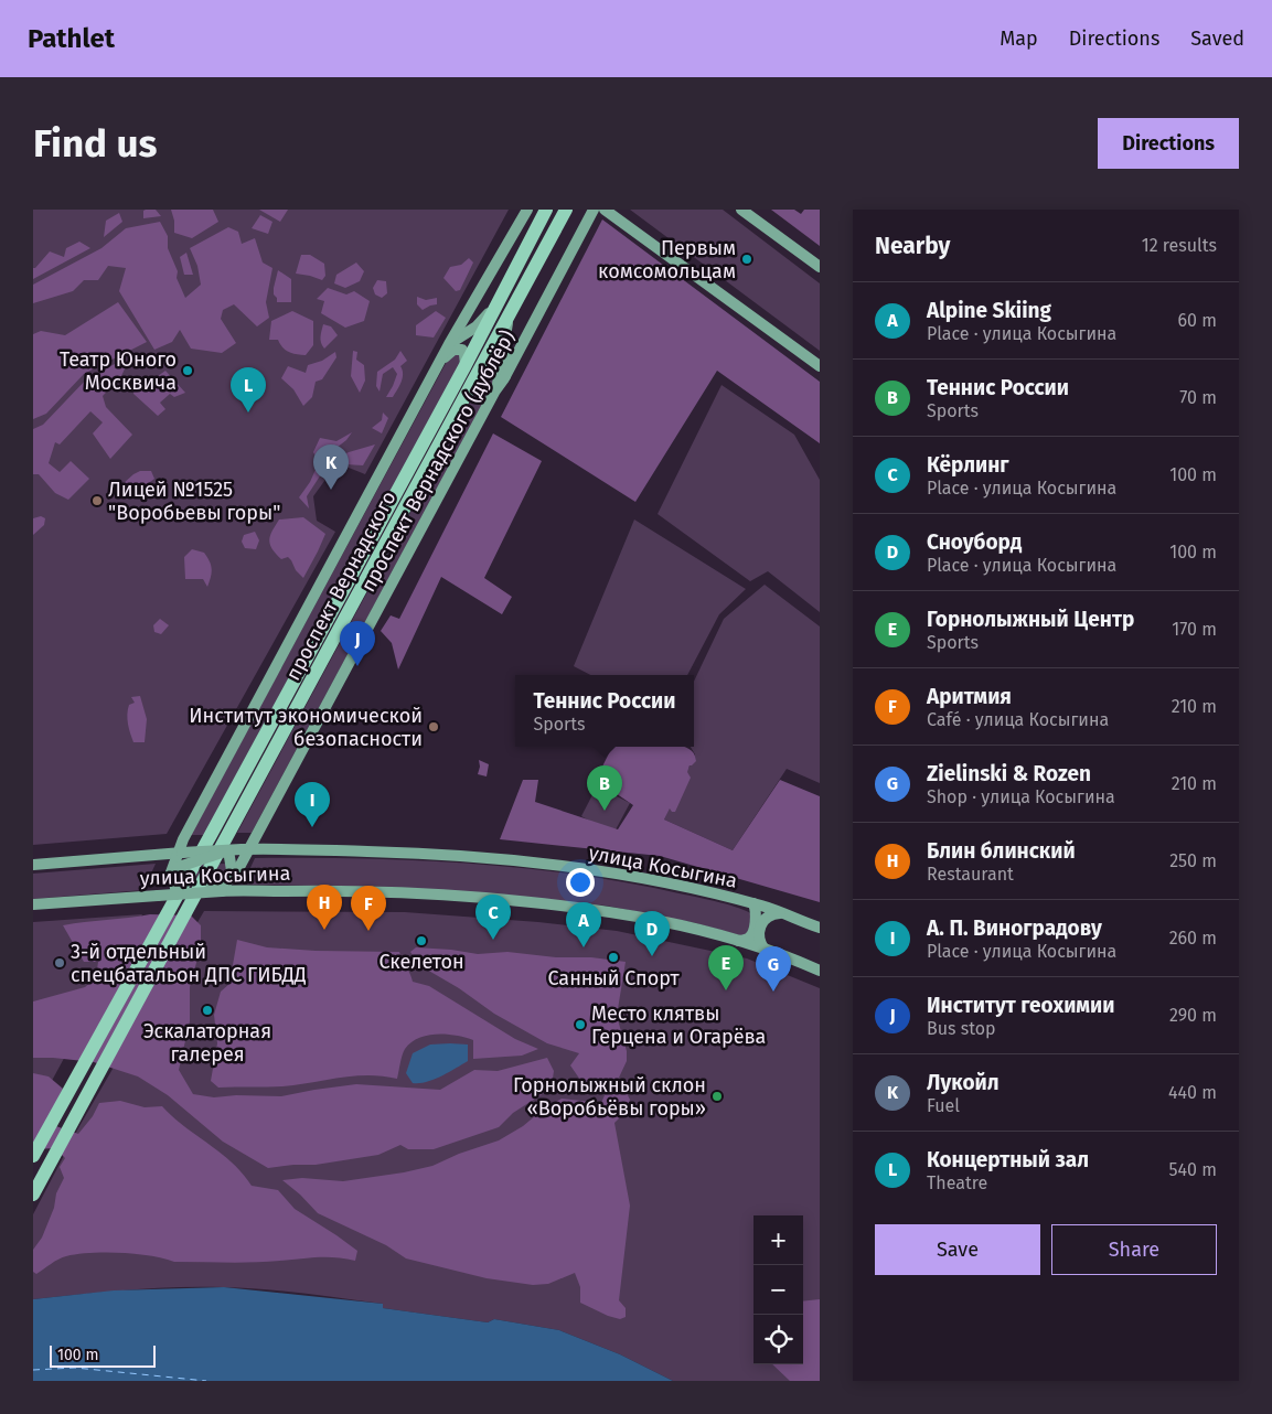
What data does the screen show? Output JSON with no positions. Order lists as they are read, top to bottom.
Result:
{
  "streets": {
    "main road": ["проспект Вернадского (дублёр)", "проспект Вернадского", "улица Косыгина"]
  },
  "crossings": [
    ["проспект Вернадского (дублёр)", "улица Косыгина"]
  ],
  "places": [
    "Первым комсомольцам",
    "Театр Юного Москвича",
    "Лицей №1525 \"Воробьевы горы\"",
    "Институт экономической безопасности",
    "Скелетон",
    "Санный Спорт",
    "3-й отдельный спецбатальон ДПС ГИБДД",
    "Эскалаторная галерея",
    "Место клятвы Герцена и Огарёва",
    "Горнолыжный склон «Воробьёвы горы»"
  ],
  "scale_bar": "100 m",
  "page": {
    "header": "Pathlet",
    "nav": ["Map", "Directions", "Saved"],
    "buttons": [
      "Directions",
      ["Save", "Share"]
    ],
    "title": "Find us",
    "heading": ["Nearby", "12 results"],
    "list": [
      {
        "mark": "A",
        "name": "Alpine Skiing",
        "note": "Place · улица Косыгина",
        "value": "60 m"
      },
      {
        "mark": "B",
        "name": "Теннис России",
        "note": "Sports",
        "value": "70 m"
      },
      {
        "mark": "C",
        "name": "Кёрлинг",
        "note": "Place · улица Косыгина",
        "value": "100 m"
      },
      {
        "mark": "D",
        "name": "Сноуборд",
        "note": "Place · улица Косыгина",
        "value": "100 m"
      },
      {
        "mark": "E",
        "name": "Горнолыжный Центр",
        "note": "Sports",
        "value": "170 m"
      },
      {
        "mark": "F",
        "name": "Аритмия",
        "note": "Café · улица Косыгина",
        "value": "210 m"
      },
      {
        "mark": "G",
        "name": "Zielinski & Rozen",
        "note": "Shop · улица Косыгина",
        "value": "210 m"
      },
      {
        "mark": "H",
        "name": "Блин блинский",
        "note": "Restaurant",
        "value": "250 m"
      },
      {
        "mark": "I",
        "name": "А. П. Виноградову",
        "note": "Place · улица Косыгина",
        "value": "260 m"
      },
      {
        "mark": "J",
        "name": "Институт геохимии",
        "note": "Bus stop",
        "value": "290 m"
      },
      {
        "mark": "K",
        "name": "Лукойл",
        "note": "Fuel",
        "value": "440 m"
      },
      {
        "mark": "L",
        "name": "Концертный зал",
        "note": "Theatre",
        "value": "540 m"
      }
    ],
    "pins": [
      "L",
      "K",
      "J",
      "B",
      "I",
      "H",
      "F",
      "C",
      "A",
      "D",
      "E",
      "G"
    ],
    "popup": ["Теннис России", "Sports"],
    "map_buttons": ["+", "−"],
    "scale": "100 m"
  }
}
